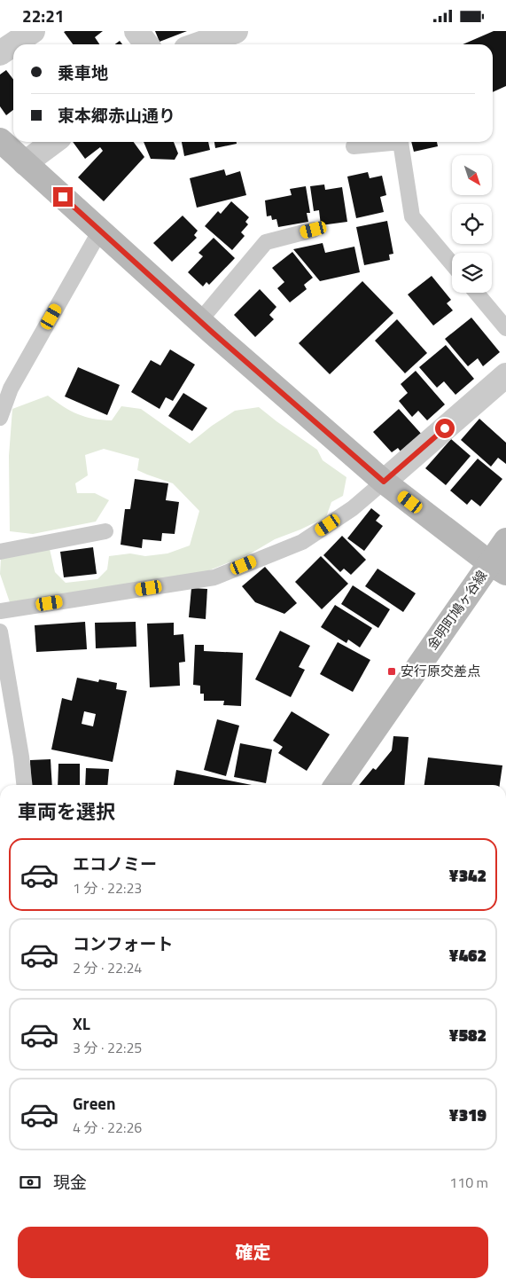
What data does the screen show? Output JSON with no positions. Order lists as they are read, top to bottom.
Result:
{
  "streets": {
    "street": ["金明町鳩ヶ谷線"]
  },
  "places": {
    "transit": ["安行原交差点"]
  },
  "north": "bottom right",
  "page": {
    "status": "22:21",
    "banner": ["乗車地", "東本郷赤山通り"],
    "heading": "車両を選択",
    "list": [
      {
        "name": "エコノミー",
        "note": "1 分 · 22:23",
        "value": "¥342"
      },
      {
        "name": "コンフォート",
        "note": "2 分 · 22:24",
        "value": "¥462"
      },
      {
        "name": "XL",
        "note": "3 分 · 22:25",
        "value": "¥582"
      },
      {
        "name": "Green",
        "note": "4 分 · 22:26",
        "value": "¥319"
      }
    ],
    "pay": ["現金", "110 m"],
    "buttons": "確定"
  }
}
